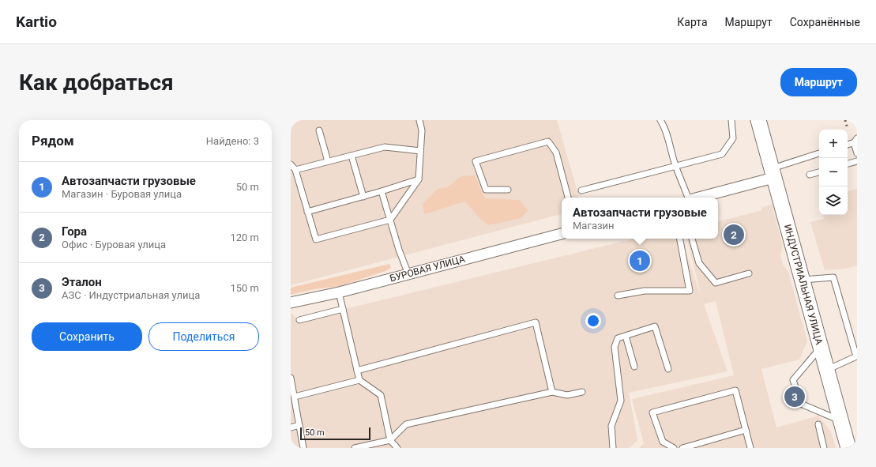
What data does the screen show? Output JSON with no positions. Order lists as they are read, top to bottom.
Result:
{
  "streets": {
    "main road": ["ИНДУСТРИАЛЬНАЯ УЛИЦА"],
    "street": ["БУРОВАЯ УЛИЦА"]
  },
  "scale_bar": "50 m",
  "page": {
    "header": "Kartio",
    "nav": ["Карта", "Маршрут", "Сохранённые"],
    "buttons": [
      "Маршрут",
      ["Сохранить", "Поделиться"]
    ],
    "title": "Как добраться",
    "heading": ["Рядом", "Найдено: 3"],
    "map_buttons": ["+", "−"],
    "list": [
      {
        "mark": "1",
        "name": "Автозапчасти грузовые",
        "note": "Магазин · Буровая улица",
        "value": "50 m"
      },
      {
        "mark": "2",
        "name": "Гора",
        "note": "Офис · Буровая улица",
        "value": "120 m"
      },
      {
        "mark": "3",
        "name": "Эталон",
        "note": "АЗС · Индустриальная улица",
        "value": "150 m"
      }
    ],
    "popup": ["Автозапчасти грузовые", "Магазин"],
    "pins": ["2", "1", "3"],
    "scale": "50 m"
  }
}
